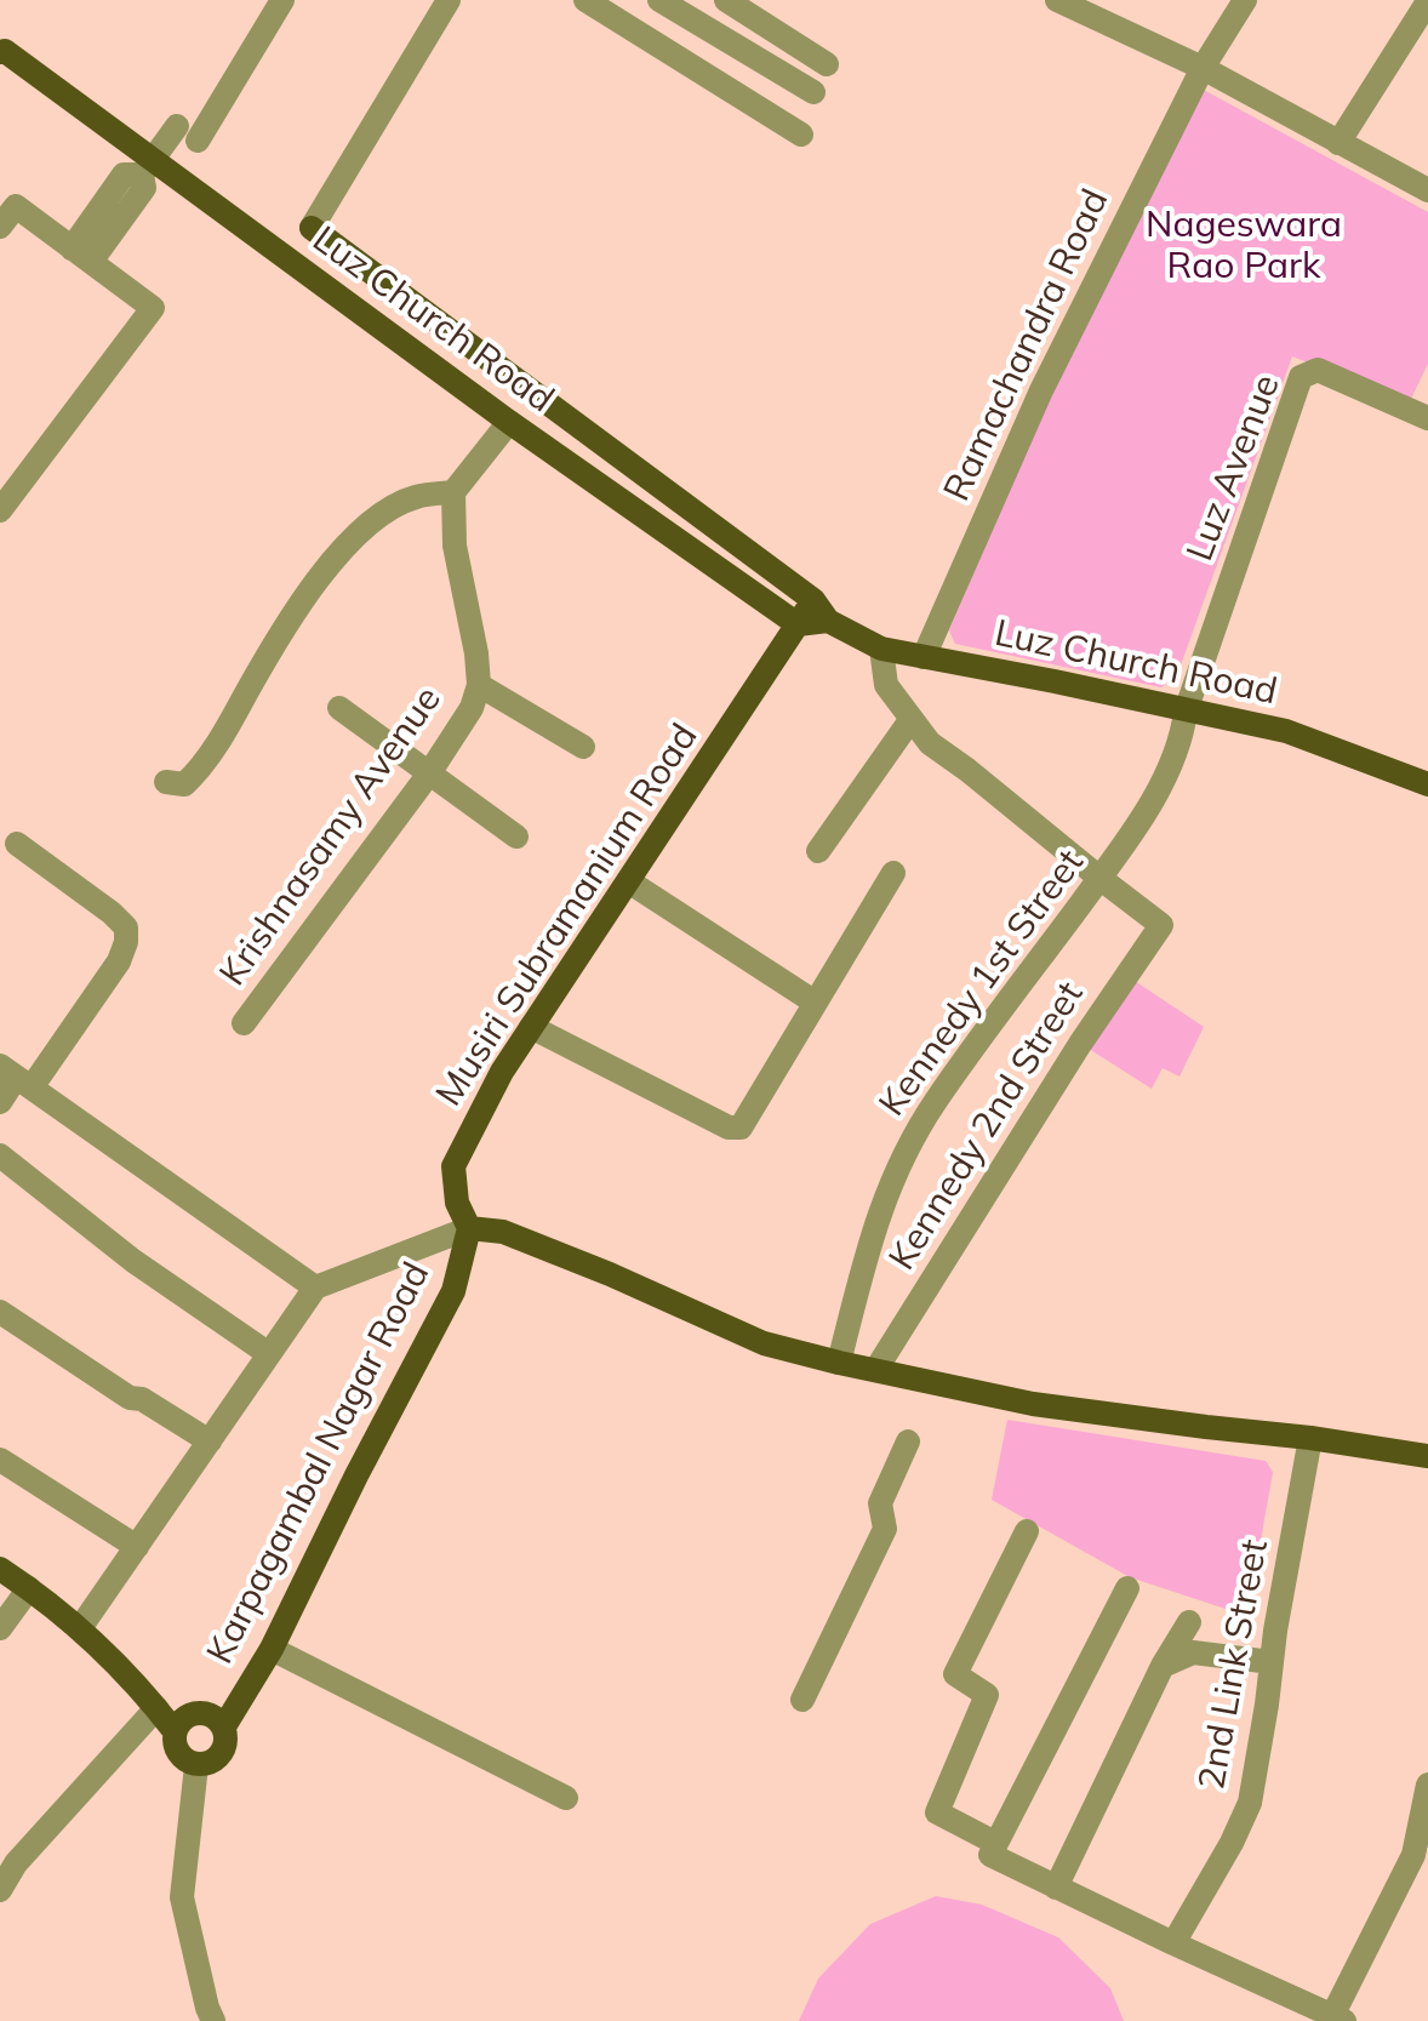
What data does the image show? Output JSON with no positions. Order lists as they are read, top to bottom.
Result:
{
  "streets": {
    "main road": ["Luz Church Road", "Musiri Subramanium Road", "Karpagambal Nagar Road"],
    "street": [
      "Ramachandra Road",
      "Luz Avenue",
      "Krishnasamy Avenue",
      "Kennedy 1st Street",
      "Kennedy 2nd Street",
      "2nd Link Street"
    ]
  },
  "crossings": [
    ["Luz Church Road", "Ramachandra Road"],
    ["Luz Church Road", "Luz Avenue"],
    ["Luz Church Road", "Musiri Subramanium Road"],
    ["Luz Church Road", "Kennedy 1st Street"],
    ["Luz Avenue", "Kennedy 1st Street"],
    ["Musiri Subramanium Road", "Karpagambal Nagar Road"],
    ["Kennedy 1st Street", "Kennedy 2nd Street"]
  ],
  "parks": ["Nageswara Rao Park"]
}
